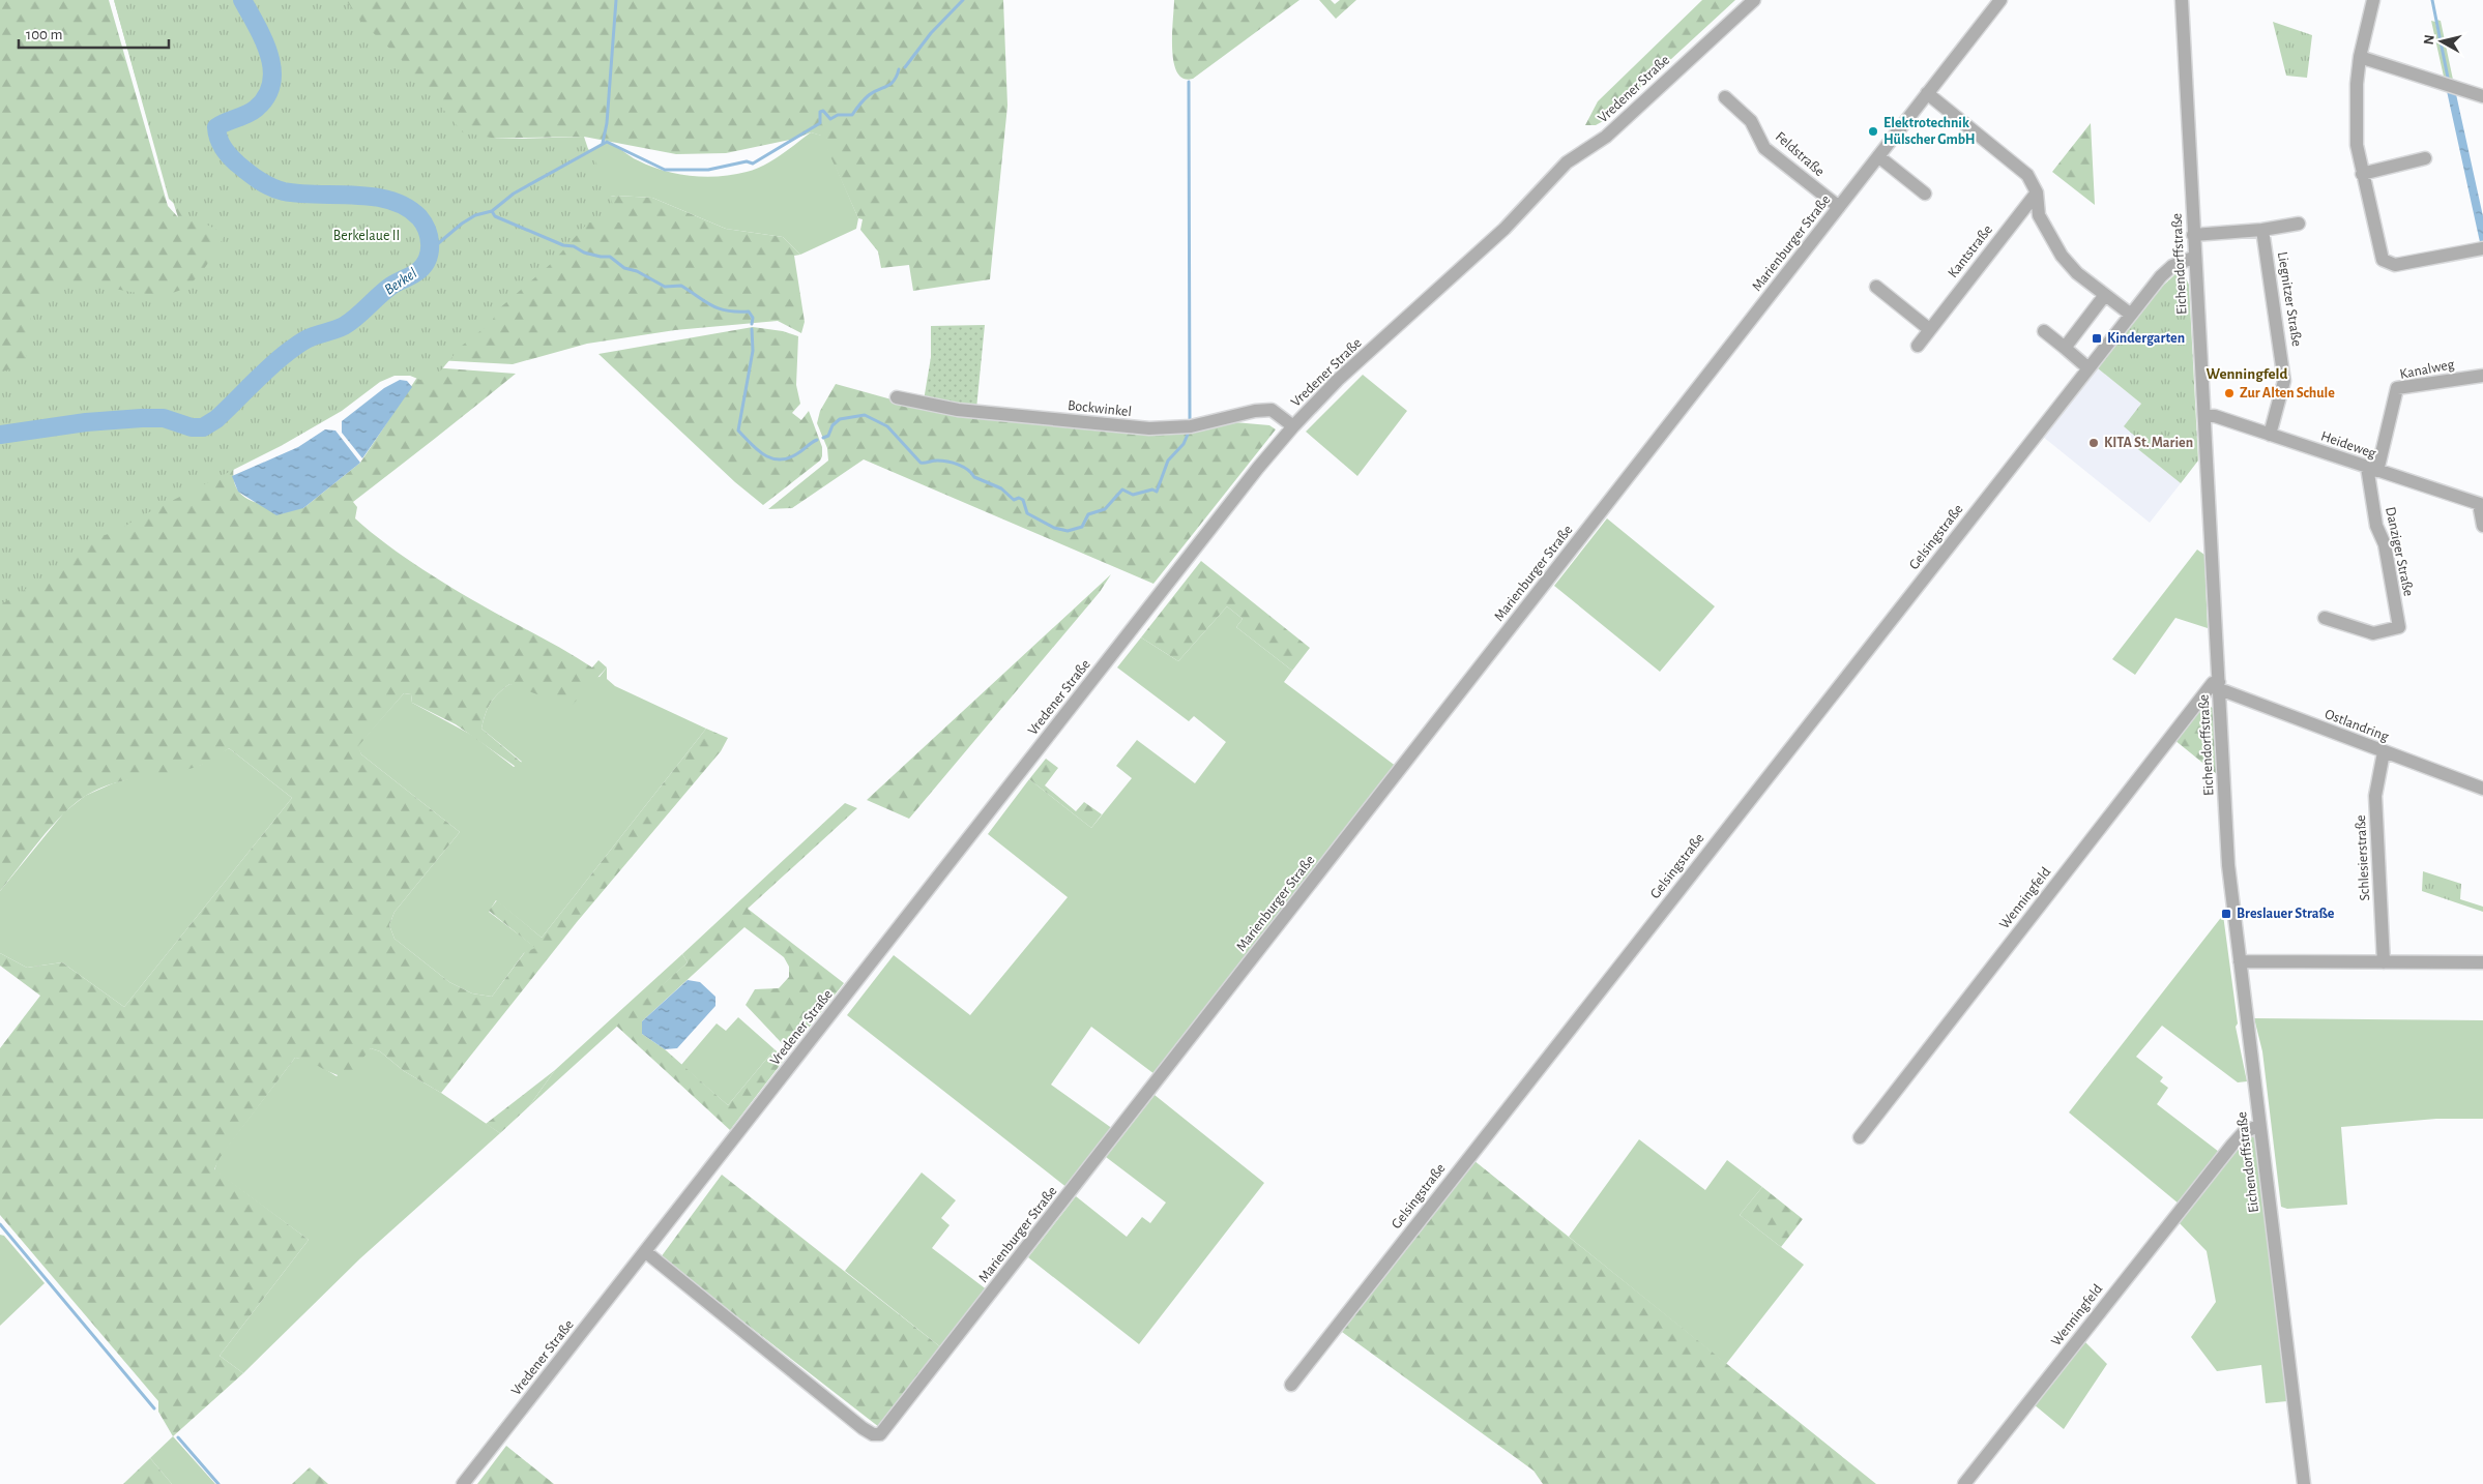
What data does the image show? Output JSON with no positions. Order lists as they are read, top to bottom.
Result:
{
  "streets": {
    "street": [
      "Vredener Straße",
      "Feldstraße",
      "Marienburger Straße",
      "Kantstraße",
      "Eichendorffstraße",
      "Liegnitzer Straße",
      "Kanalweg",
      "Bockwinkel",
      "Heideweg",
      "Gelsingstraße",
      "Danziger Straße",
      "Ostlandring",
      "Schlesierstraße",
      "Wenningfeld"
    ]
  },
  "crossings": [
    ["Vredener Straße", "Marienburger Straße"],
    ["Vredener Straße", "Bockwinkel"],
    ["Feldstraße", "Marienburger Straße"],
    ["Eichendorffstraße", "Heideweg"],
    ["Eichendorffstraße", "Gelsingstraße"],
    ["Eichendorffstraße", "Ostlandring"],
    ["Eichendorffstraße", "Wenningfeld"],
    ["Liegnitzer Straße", "Heideweg"],
    ["Kanalweg", "Heideweg"],
    ["Kanalweg", "Danziger Straße"],
    ["Heideweg", "Danziger Straße"],
    ["Ostlandring", "Schlesierstraße"],
    ["Ostlandring", "Wenningfeld"]
  ],
  "districts": ["Wenningfeld"],
  "water": ["Berkel"],
  "parks": ["Berkelaue II"],
  "places": {
    "other": ["Elektrotechnik Hülscher GmbH", "Zur Alten Schule", "KITA St. Marien"],
    "transit": ["Kindergarten", "Breslauer Straße"]
  },
  "scale_bar": "100 m",
  "north": "left"
}
